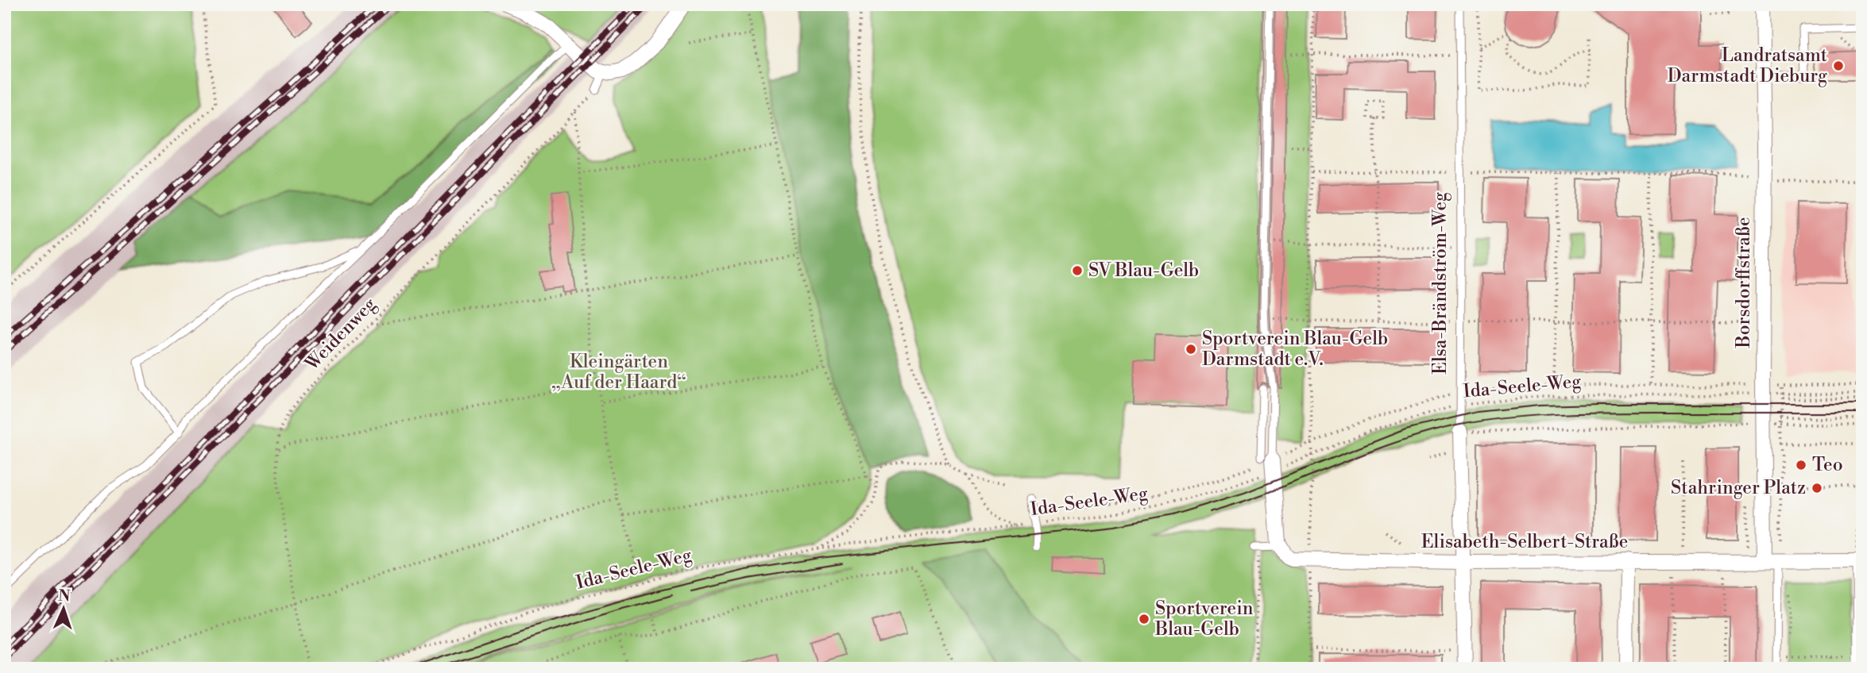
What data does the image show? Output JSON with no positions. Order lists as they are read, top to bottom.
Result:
{
  "streets": {
    "street": ["Borsdorffstraße", "Elsa-Brändström-Weg", "Elisabeth-Selbert-Straße"],
    "path": ["Weidenweg", "Ida-Seele-Weg"]
  },
  "crossings": [
    ["Borsdorffstraße", "Ida-Seele-Weg"],
    ["Borsdorffstraße", "Elisabeth-Selbert-Straße"],
    ["Elsa-Brändström-Weg", "Ida-Seele-Weg"],
    ["Elsa-Brändström-Weg", "Elisabeth-Selbert-Straße"]
  ],
  "parks": ["Kleingärten „Auf der Haard“"],
  "places": [
    "Landratsamt Darmstadt Dieburg",
    "SV Blau-Gelb",
    "Sportverein Blau-Gelb Darmstadt e.V.",
    "Teo",
    "Stahringer Platz",
    "Sportverein Blau-Gelb"
  ],
  "north": "top"
}
